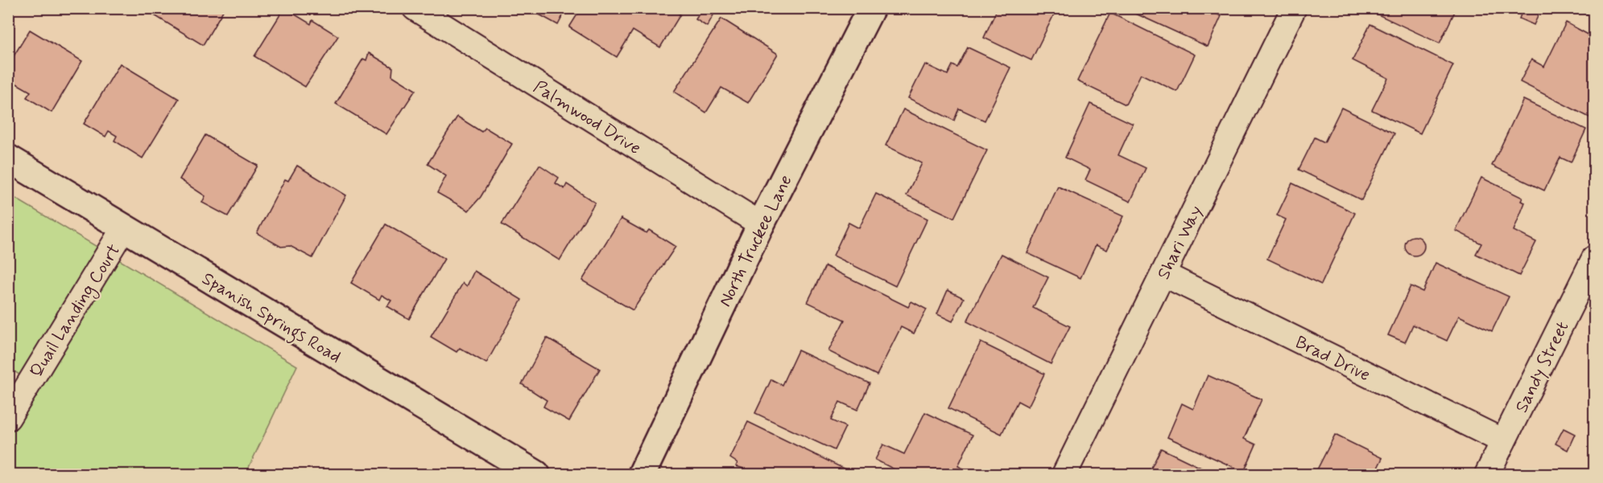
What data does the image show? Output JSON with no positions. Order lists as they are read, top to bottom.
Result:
{
  "streets": {
    "street": [
      "Palmwood Drive",
      "North Truckee Lane",
      "Shari Way",
      "Quail Landing Court",
      "Spanish Springs Road",
      "Brad Drive",
      "Sandy Street"
    ]
  },
  "crossings": [
    ["Palmwood Drive", "North Truckee Lane"],
    ["Shari Way", "Brad Drive"],
    ["Quail Landing Court", "Spanish Springs Road"],
    ["Brad Drive", "Sandy Street"]
  ]
}
